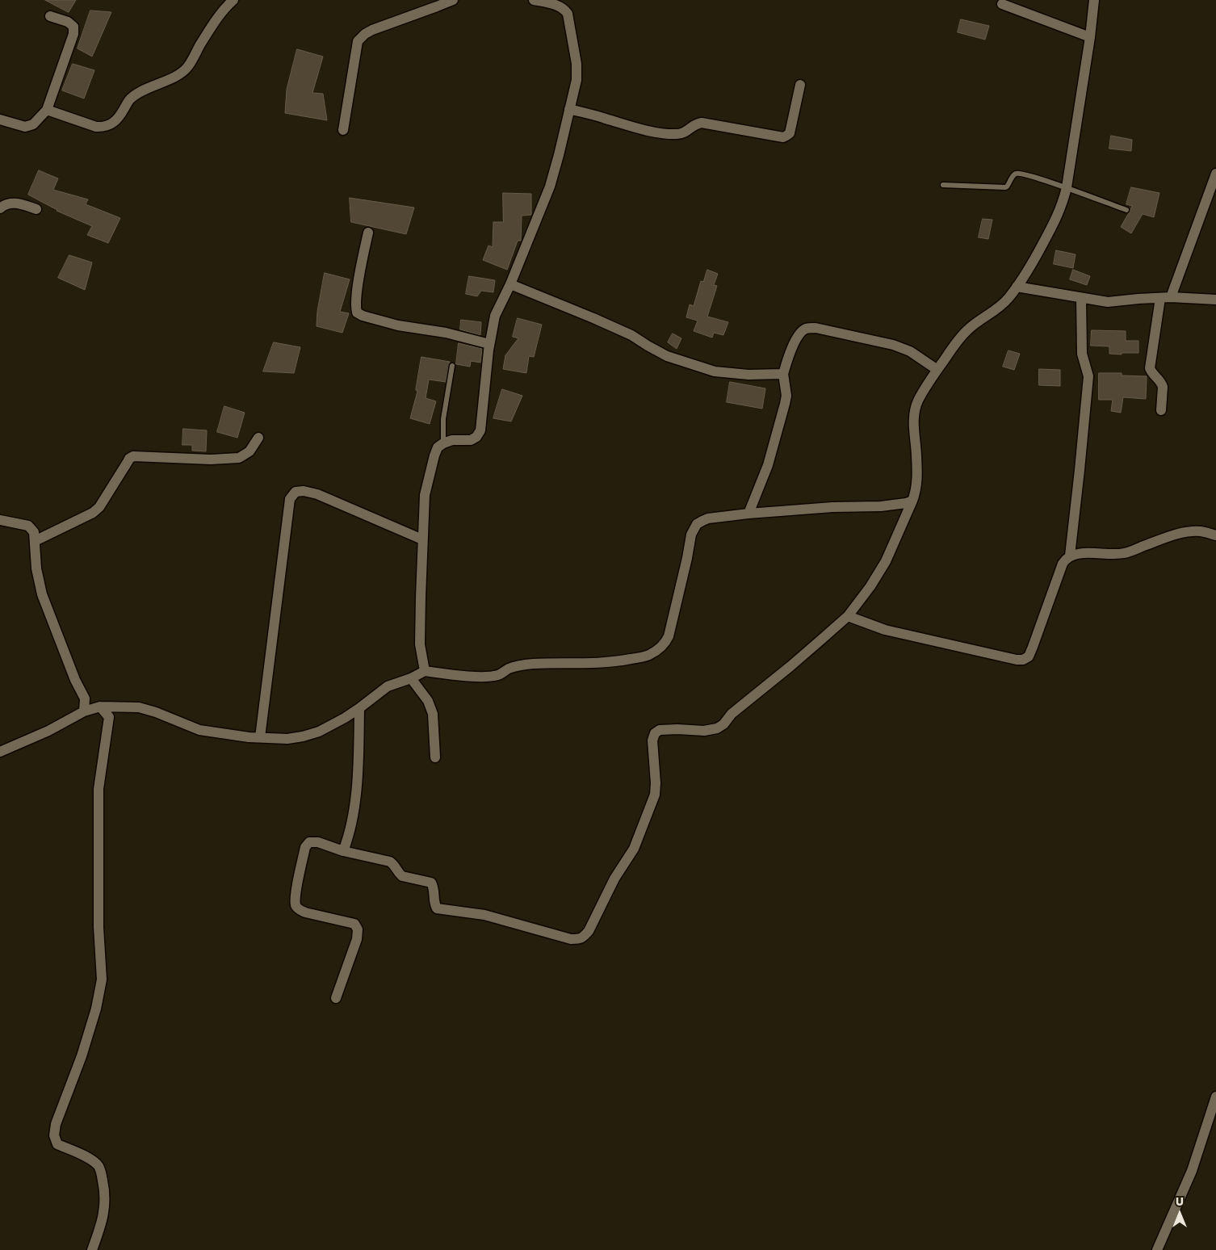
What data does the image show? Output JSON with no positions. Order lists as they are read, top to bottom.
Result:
{
  "north": "top"
}
